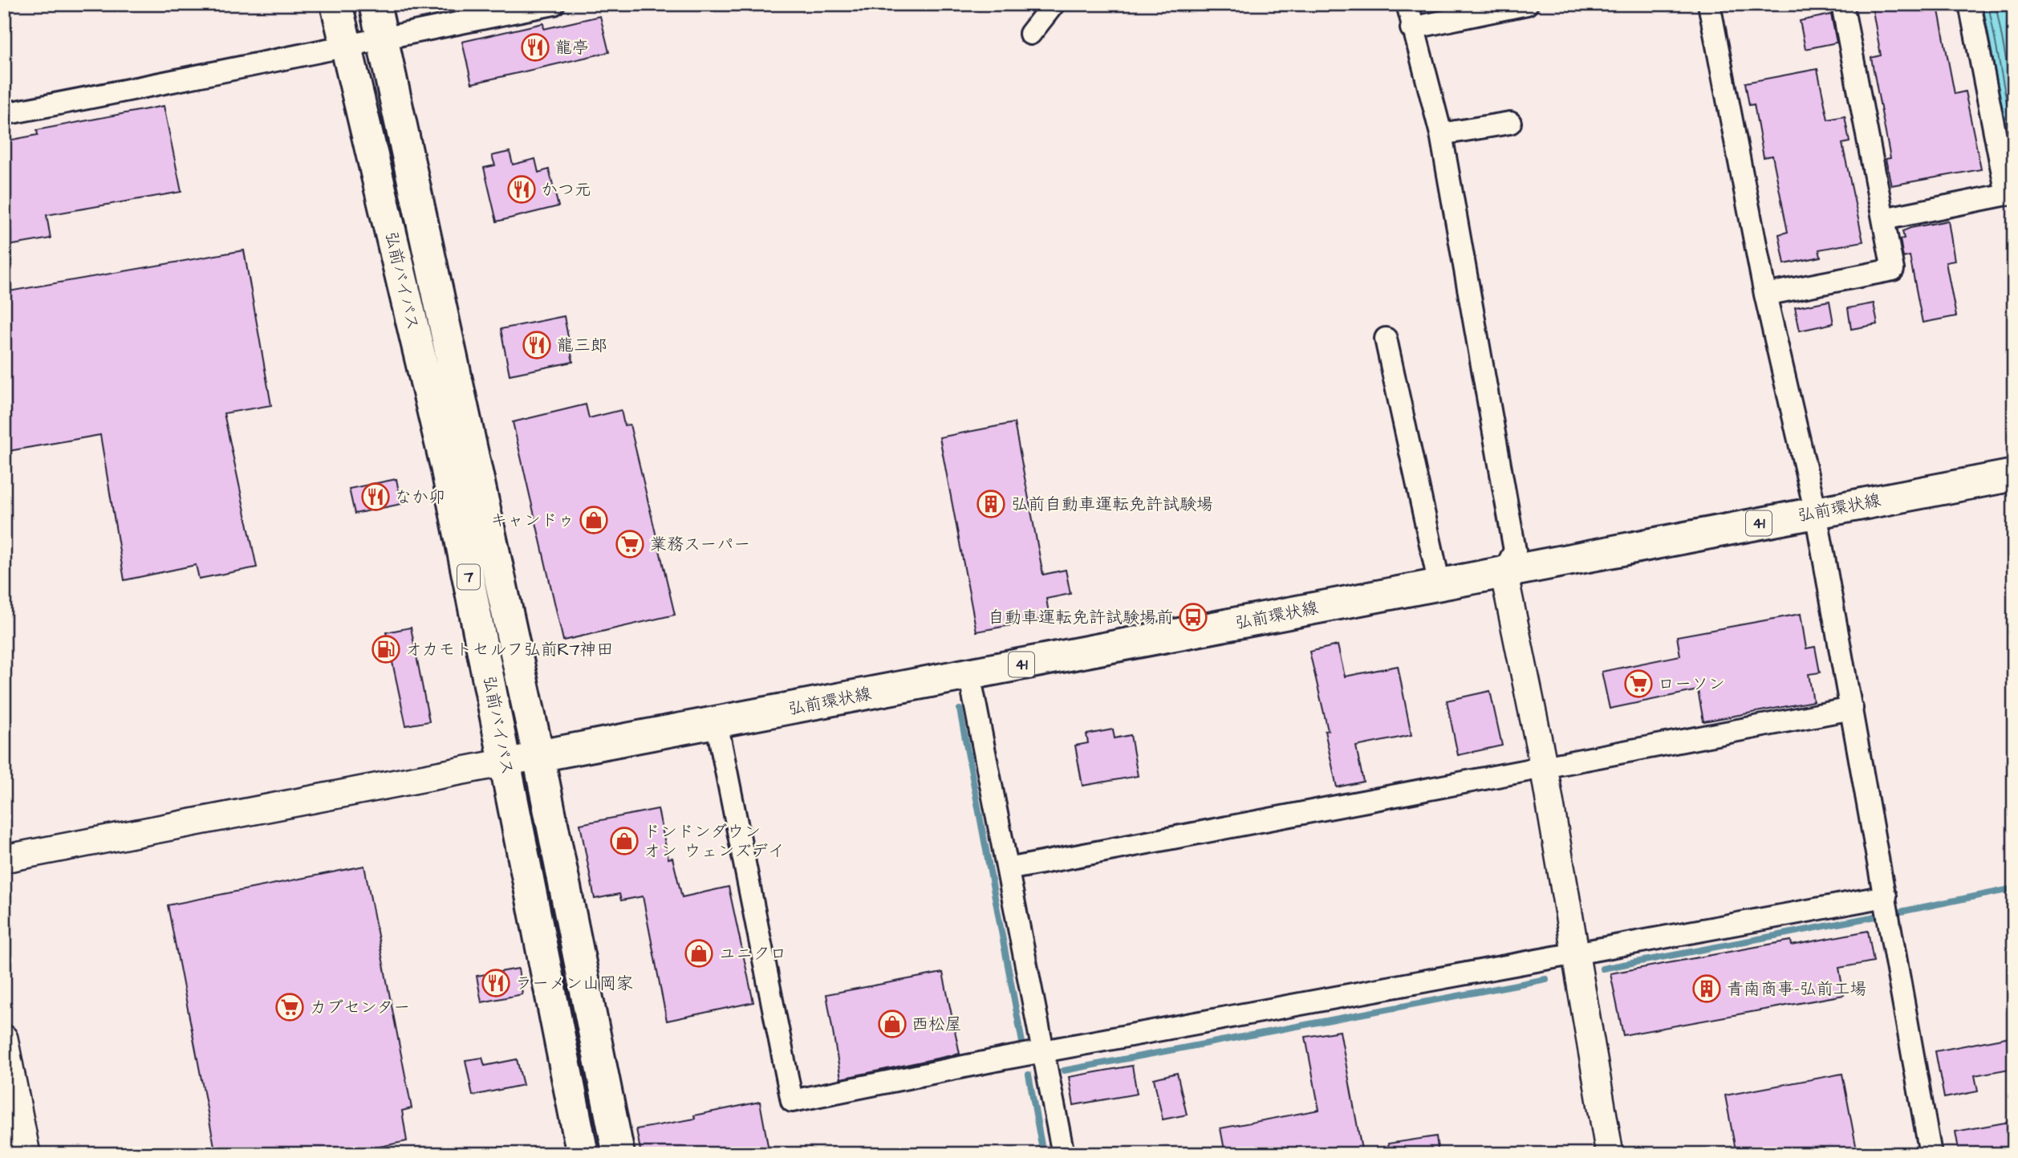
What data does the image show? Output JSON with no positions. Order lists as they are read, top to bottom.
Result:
{
  "streets": {
    "main road": [
      "弘前バイパス",
      "弘前環状線",
      "41",
      "7"
    ]
  },
  "crossings": [
    ["弘前バイパス", "弘前環状線"]
  ],
  "places": {
    "restaurant": [
      "龍亭",
      "かつ元",
      "龍三郎",
      "なか卯",
      "ラーメン山岡家"
    ],
    "building": ["弘前自動車運転免許試験場", "青南商事-弘前工場"],
    "shop": [
      "キャンドゥ",
      "ドンドンダウン オン ウェンズデイ",
      "ユニクロ",
      "西松屋"
    ],
    "supermarket": ["業務スーパー", "ローソン", "カブセンター"],
    "bus stop": ["自動車運転免許試験場前"],
    "fuel station": ["オカモトセルフ弘前R7神田"]
  }
}
